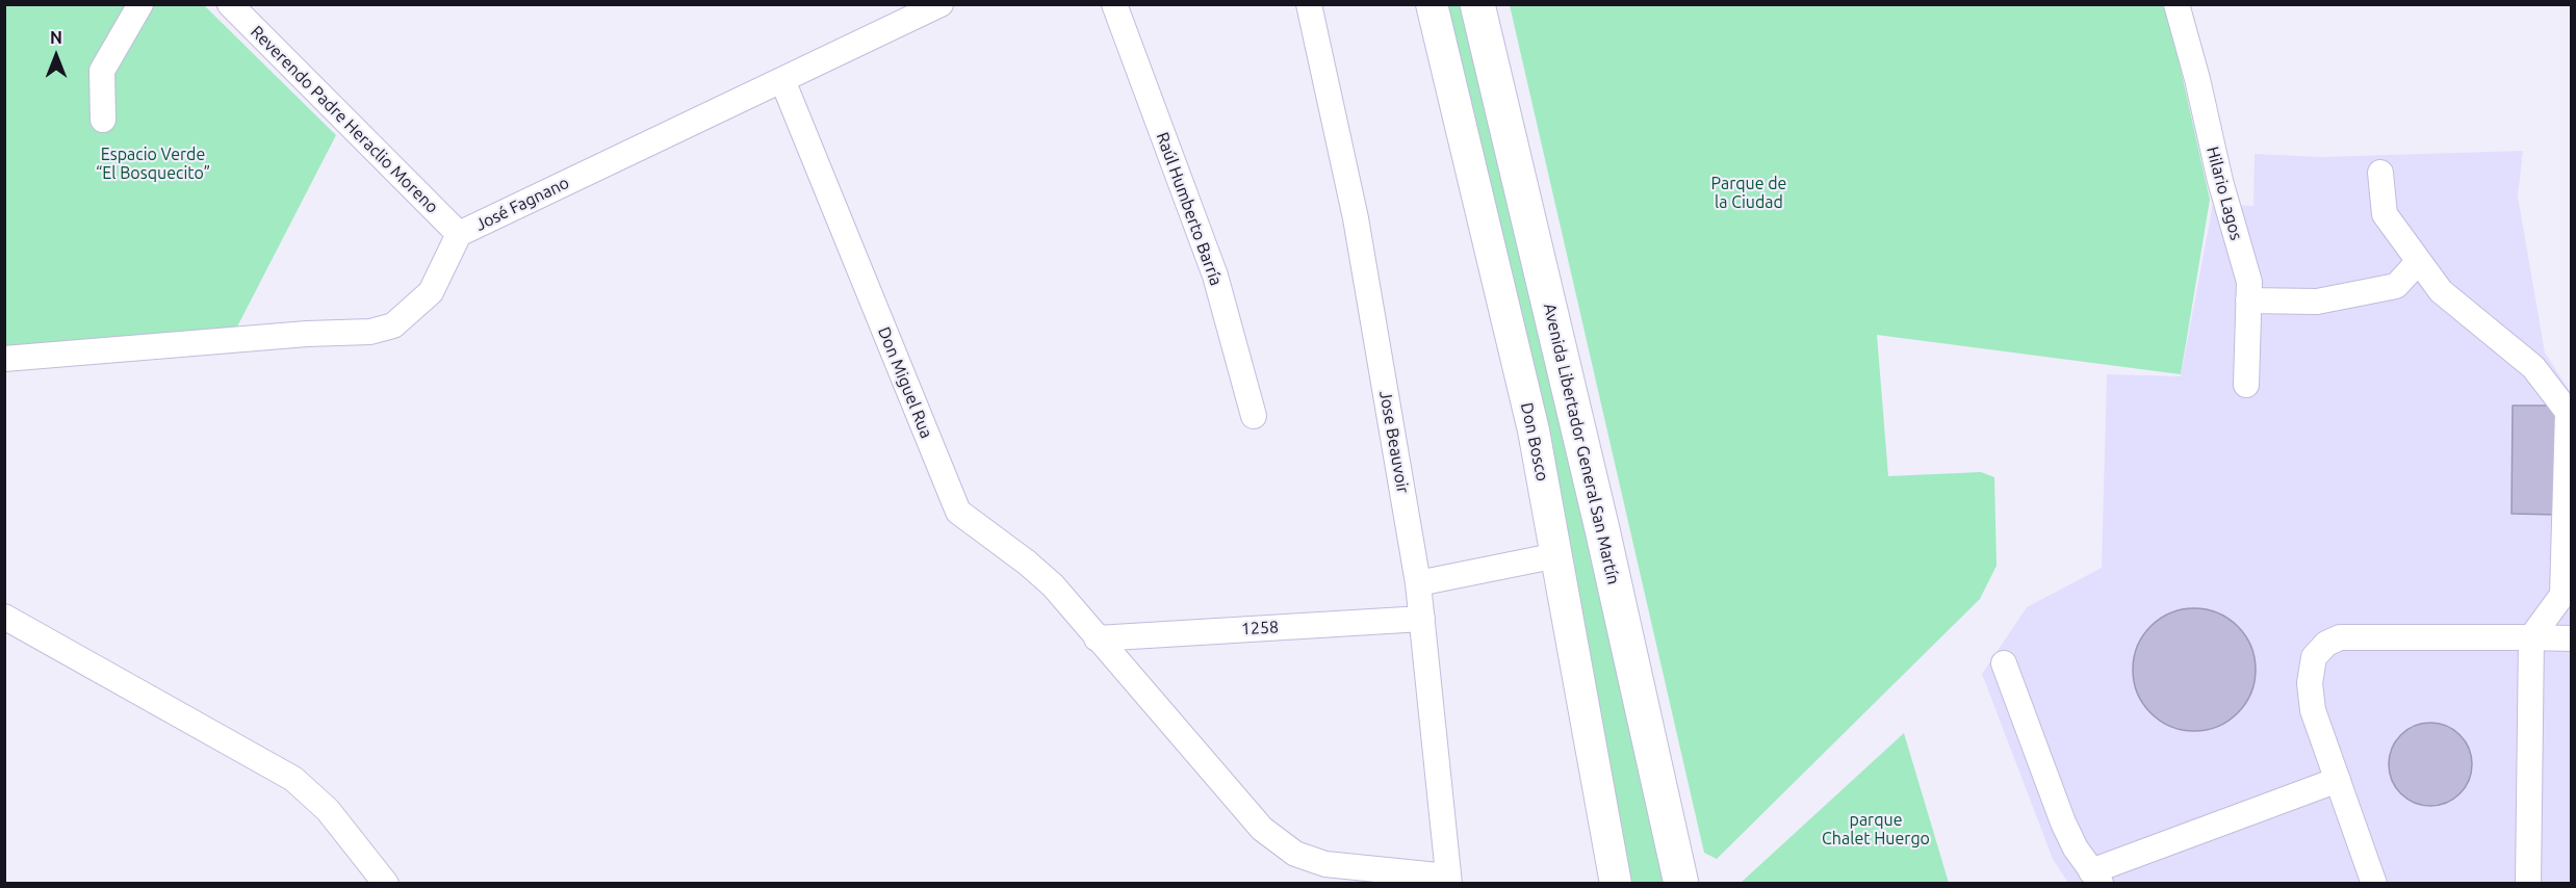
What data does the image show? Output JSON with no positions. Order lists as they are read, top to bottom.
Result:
{
  "streets": {
    "highway": ["Avenida Libertador General San Martín"],
    "main road": ["Don Bosco"],
    "street": [
      "Reverendo Padre Heraclio Moreno",
      "Hilario Lagos",
      "José Fagnano",
      "Raúl Humberto Barría",
      "Don Miguel Rua",
      "Jose Beauvoir",
      "1258"
    ]
  },
  "crossings": [
    ["Reverendo Padre Heraclio Moreno", "José Fagnano"],
    ["José Fagnano", "Don Miguel Rua"],
    ["Don Miguel Rua", "Jose Beauvoir"],
    ["Don Miguel Rua", "1258"],
    ["Jose Beauvoir", "1258"]
  ],
  "parks": ["Espacio Verde “El Bosquecito”", "Parque de la Ciudad", "parque Chalet Huergo"],
  "north": "top"
}
